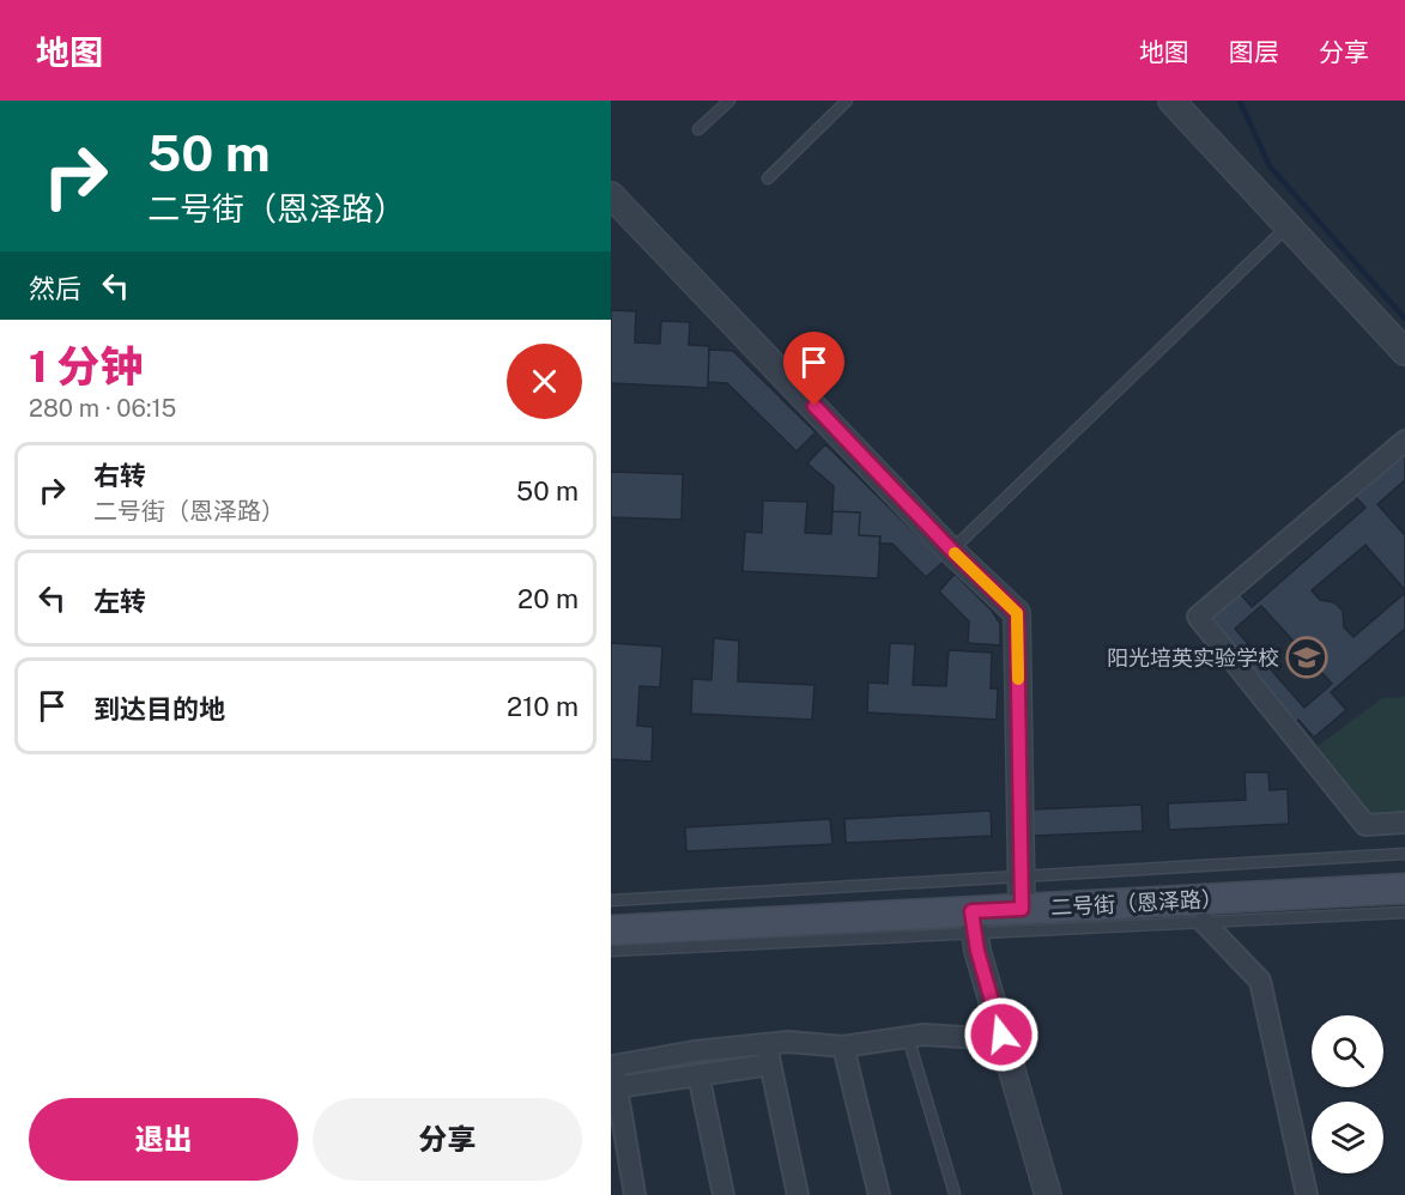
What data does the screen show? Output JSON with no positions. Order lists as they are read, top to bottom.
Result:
{
  "streets": {
    "main road": ["二号街（恩泽路）"]
  },
  "places": {
    "school or university": ["阳光培英实验学校"]
  },
  "page": {
    "header": "地图",
    "nav": ["地图", "图层", "分享"],
    "turn": ["50 m", "二号街（恩泽路）"],
    "then": "然后",
    "heading": ["1 分钟", "280 m · 06:15"],
    "list": [
      {
        "name": "右转",
        "note": "二号街（恩泽路）",
        "value": "50 m"
      },
      {
        "name": "左转",
        "value": "20 m"
      },
      {
        "name": "到达目的地",
        "value": "210 m"
      }
    ],
    "buttons": ["退出", "分享"]
  }
}
